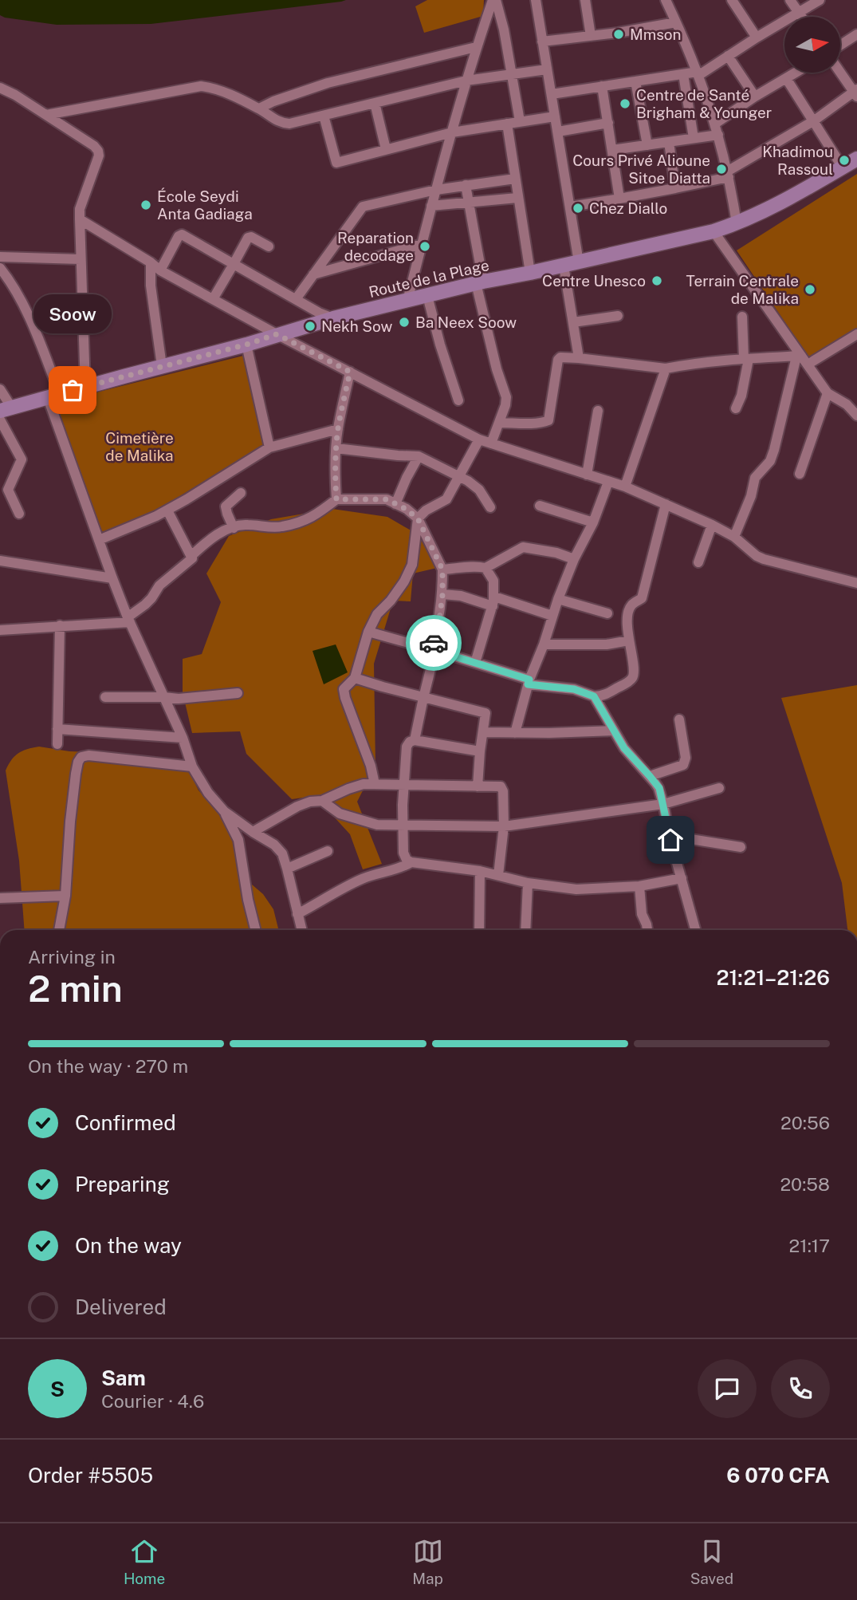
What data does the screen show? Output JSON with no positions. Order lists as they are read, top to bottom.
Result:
{
  "streets": {
    "main road": ["Route de la Plage"]
  },
  "parks": ["Cimetière de Malika"],
  "places": [
    "Mmson",
    "Centre de Santé Brigham & Younger",
    "Khadimou Rassoul",
    "Cours Privé Alioune Sitoe Diatta",
    "École Seydi Anta Gadiaga",
    "Chez Diallo",
    "Reparation decodage",
    "Centre Unesco",
    "Terrain Centrale de Malika",
    "Ba Neex Soow",
    "Nekh Sow",
    "Soow"
  ],
  "north": "right",
  "page": {
    "bubble": "Soow",
    "heading": ["2 min", "Arriving in", "21:21–21:26"],
    "panel": [
      "Sam",
      "Courier · 4.6",
      "Order #5505",
      "6 070 CFA"
    ],
    "bar": "On the way · 270 m",
    "list": [
      ["Confirmed", "20:56"],
      ["Preparing", "20:58"],
      ["On the way", "21:17"],
      "Delivered"
    ],
    "round": "S",
    "tabs": ["Home", "Map", "Saved"]
  }
}
